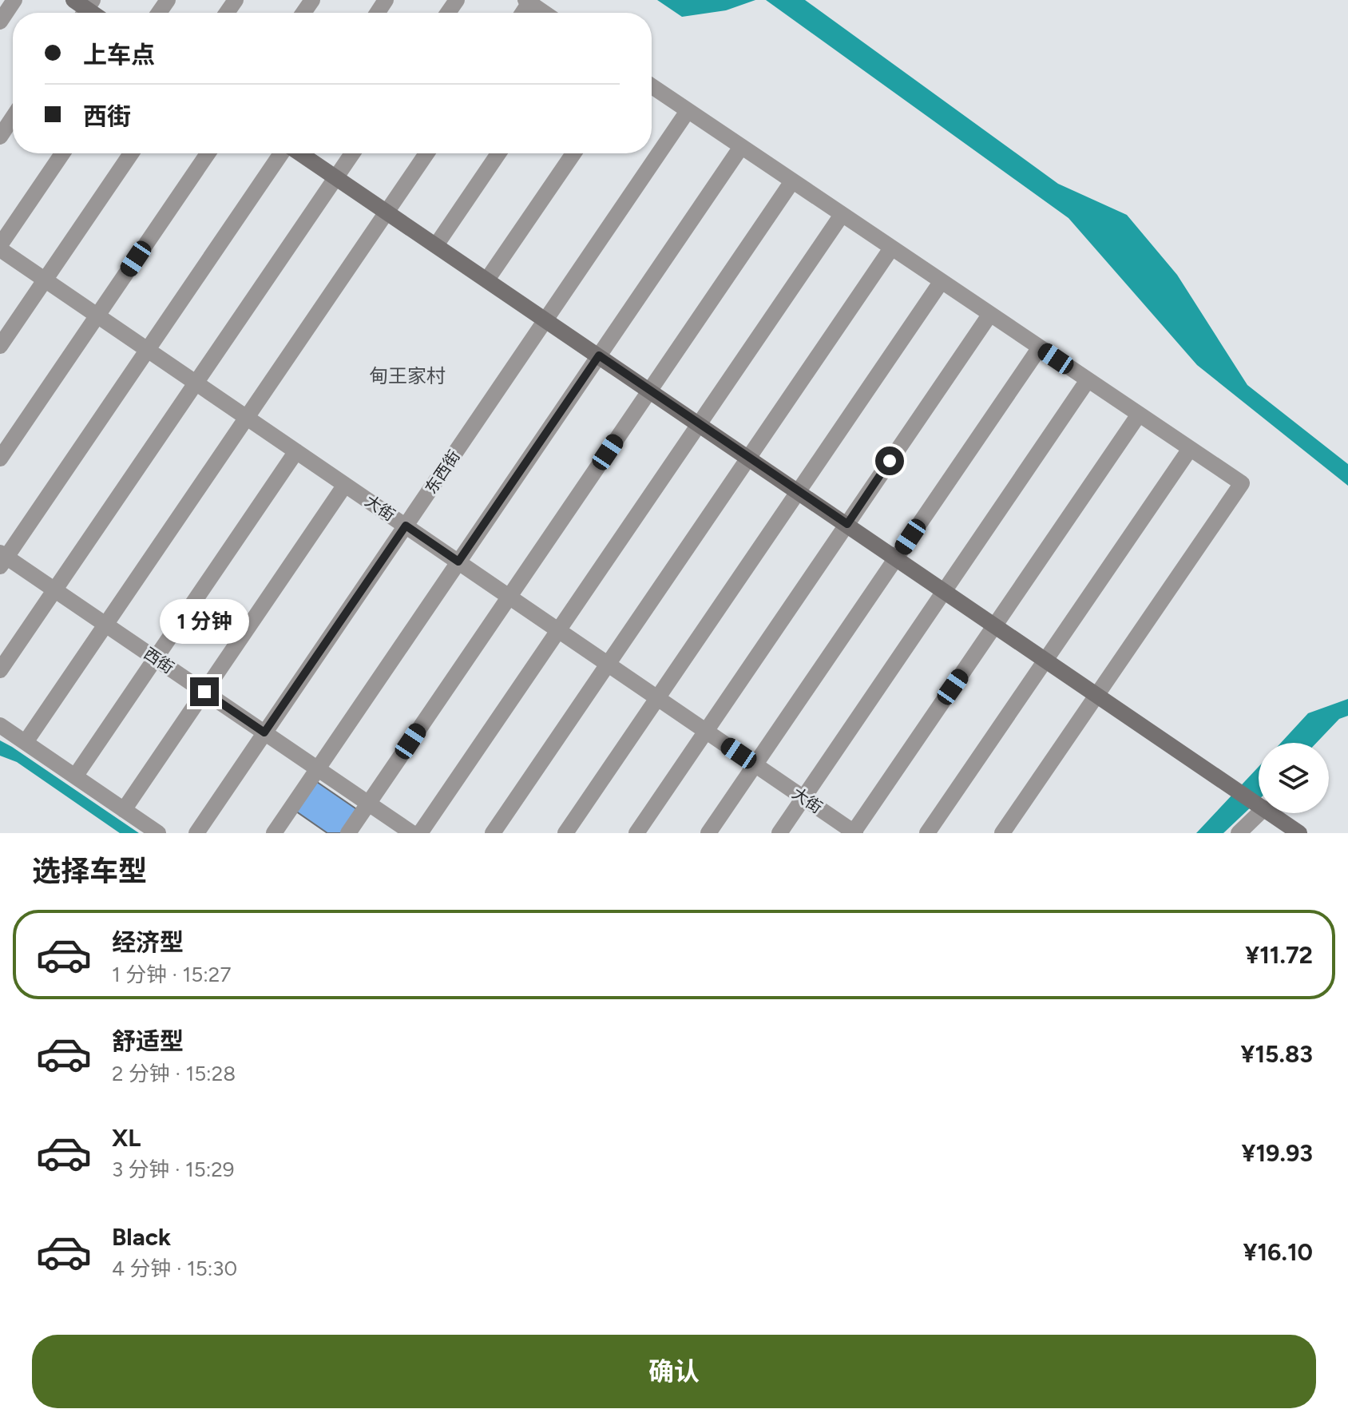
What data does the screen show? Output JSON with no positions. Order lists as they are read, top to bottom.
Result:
{
  "streets": {
    "street": ["东西街", "大街", "西街"]
  },
  "crossings": [
    ["东西街", "大街"],
    ["东西街", "西街"]
  ],
  "districts": ["甸王家村"],
  "page": {
    "banner": ["上车点", "西街"],
    "bubble": "1 分钟",
    "heading": "选择车型",
    "list": [
      {
        "name": "经济型",
        "note": "1 分钟 · 15:27",
        "value": "¥11.72"
      },
      {
        "name": "舒适型",
        "note": "2 分钟 · 15:28",
        "value": "¥15.83"
      },
      {
        "name": "XL",
        "note": "3 分钟 · 15:29",
        "value": "¥19.93"
      },
      {
        "name": "Black",
        "note": "4 分钟 · 15:30",
        "value": "¥16.10"
      }
    ],
    "buttons": "确认"
  }
}
